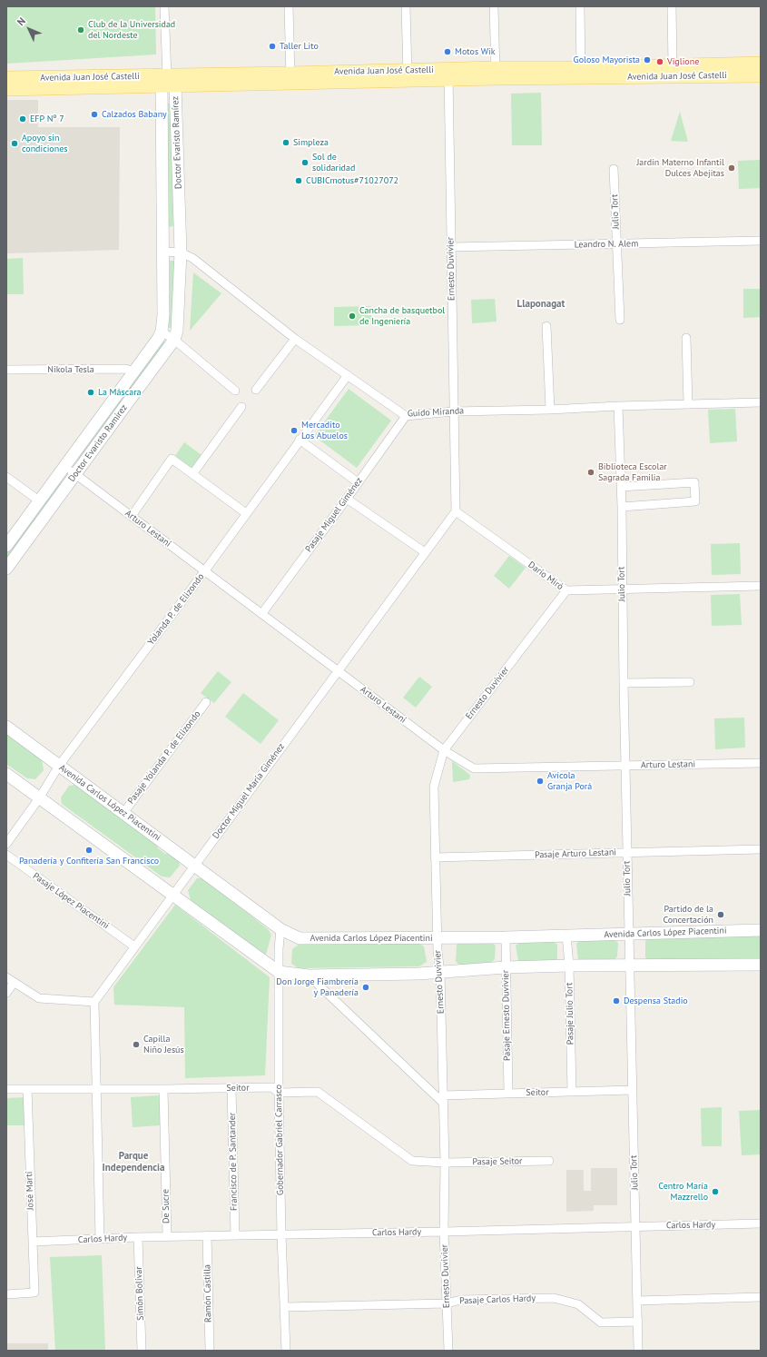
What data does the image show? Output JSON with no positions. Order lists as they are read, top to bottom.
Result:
{
  "streets": {
    "main road": ["Avenida Juan José Castelli", "Doctor Evaristo Ramírez", "Avenida Carlos López Piacentini"],
    "street": [
      "Julio Tort",
      "Leandro N. Alem",
      "Ernesto Duvivier",
      "Nikola Tesla",
      "Guido Miranda",
      "Pasaje Miguel Giménez",
      "Arturo Lestani",
      "Darío Miró",
      "Yolanda P. de Elizondo",
      "Pasaje Yolanda P. de Elizondo",
      "Doctor Miguel María Giménez",
      "Pasaje Arturo Lestani",
      "Pasaje López Piacentini",
      "Pasaje Julio Tort",
      "Pasaje Ernesto Duvivier",
      "Seitor",
      "Gobernador Gabriel Carrasco",
      "Francisco de P. Santander",
      "Pasaje Seitor",
      "José Martí",
      "De Sucre",
      "Carlos Hardy",
      "Simón Bolívar",
      "Ramón Castilla",
      "Pasaje Carlos Hardy"
    ]
  },
  "crossings": [
    ["Avenida Juan José Castelli", "Doctor Evaristo Ramírez"],
    ["Avenida Juan José Castelli", "Ernesto Duvivier"],
    ["Doctor Evaristo Ramírez", "Nikola Tesla"],
    ["Doctor Evaristo Ramírez", "Guido Miranda"],
    ["Doctor Evaristo Ramírez", "Arturo Lestani"],
    ["Julio Tort", "Leandro N. Alem"],
    ["Julio Tort", "Guido Miranda"],
    ["Julio Tort", "Arturo Lestani"],
    ["Julio Tort", "Darío Miró"],
    ["Julio Tort", "Avenida Carlos López Piacentini"],
    ["Julio Tort", "Pasaje Arturo Lestani"],
    ["Julio Tort", "Seitor"],
    ["Julio Tort", "Carlos Hardy"],
    ["Julio Tort", "Pasaje Carlos Hardy"],
    ["Leandro N. Alem", "Ernesto Duvivier"],
    ["Ernesto Duvivier", "Guido Miranda"],
    ["Ernesto Duvivier", "Arturo Lestani"],
    ["Ernesto Duvivier", "Darío Miró"],
    ["Ernesto Duvivier", "Doctor Miguel María Giménez"],
    ["Ernesto Duvivier", "Avenida Carlos López Piacentini"],
    ["Ernesto Duvivier", "Pasaje Arturo Lestani"],
    ["Ernesto Duvivier", "Seitor"],
    ["Ernesto Duvivier", "Pasaje Seitor"],
    ["Ernesto Duvivier", "Carlos Hardy"],
    ["Ernesto Duvivier", "Pasaje Carlos Hardy"],
    ["Guido Miranda", "Pasaje Miguel Giménez"],
    ["Guido Miranda", "Yolanda P. de Elizondo"],
    ["Pasaje Miguel Giménez", "Arturo Lestani"],
    ["Arturo Lestani", "Yolanda P. de Elizondo"],
    ["Arturo Lestani", "Doctor Miguel María Giménez"],
    ["Darío Miró", "Doctor Miguel María Giménez"],
    ["Yolanda P. de Elizondo", "Avenida Carlos López Piacentini"],
    ["Pasaje Yolanda P. de Elizondo", "Avenida Carlos López Piacentini"],
    ["Doctor Miguel María Giménez", "Avenida Carlos López Piacentini"],
    ["Doctor Miguel María Giménez", "Pasaje López Piacentini"],
    ["Avenida Carlos López Piacentini", "Pasaje Julio Tort"],
    ["Avenida Carlos López Piacentini", "Pasaje Ernesto Duvivier"],
    ["Avenida Carlos López Piacentini", "Gobernador Gabriel Carrasco"],
    ["Pasaje Julio Tort", "Seitor"],
    ["Pasaje Ernesto Duvivier", "Seitor"],
    ["Seitor", "Gobernador Gabriel Carrasco"],
    ["Seitor", "Francisco de P. Santander"],
    ["Seitor", "Pasaje Seitor"],
    ["Seitor", "José Martí"],
    ["Seitor", "De Sucre"],
    ["Gobernador Gabriel Carrasco", "Carlos Hardy"],
    ["Gobernador Gabriel Carrasco", "Pasaje Carlos Hardy"],
    ["Francisco de P. Santander", "Carlos Hardy"],
    ["José Martí", "Carlos Hardy"],
    ["De Sucre", "Carlos Hardy"],
    ["Carlos Hardy", "Simón Bolívar"],
    ["Carlos Hardy", "Ramón Castilla"]
  ],
  "districts": ["Llaponagat", "Parque Independencia"],
  "places": [
    "Club de la Universidad del Nordeste",
    "Taller Lito",
    "Motos Wik",
    "Goloso Mayorista",
    "Viglione",
    "Calzados Babany",
    "EFP Nº 7",
    "Simpleza",
    "Apoyo sin condiciones",
    "Sol de solidaridad",
    "Jardín Materno Infantil Dulces Abejitas",
    "CUBICmotus#71027072",
    "Cancha de basquetbol de Ingeniería",
    "La Máscara",
    "Mercadito Los Abuelos",
    "Biblioteca Escolar Sagrada Familia",
    "Avícola Granja Porá",
    "Panadería y Confitería San Francisco",
    "Partido de la Concertación",
    "Don Jorge Fiambrería y Panadería",
    "Despensa Stadio",
    "Capilla Niño Jesús",
    "Centro María Mazzrello"
  ],
  "north": "top left"
}
